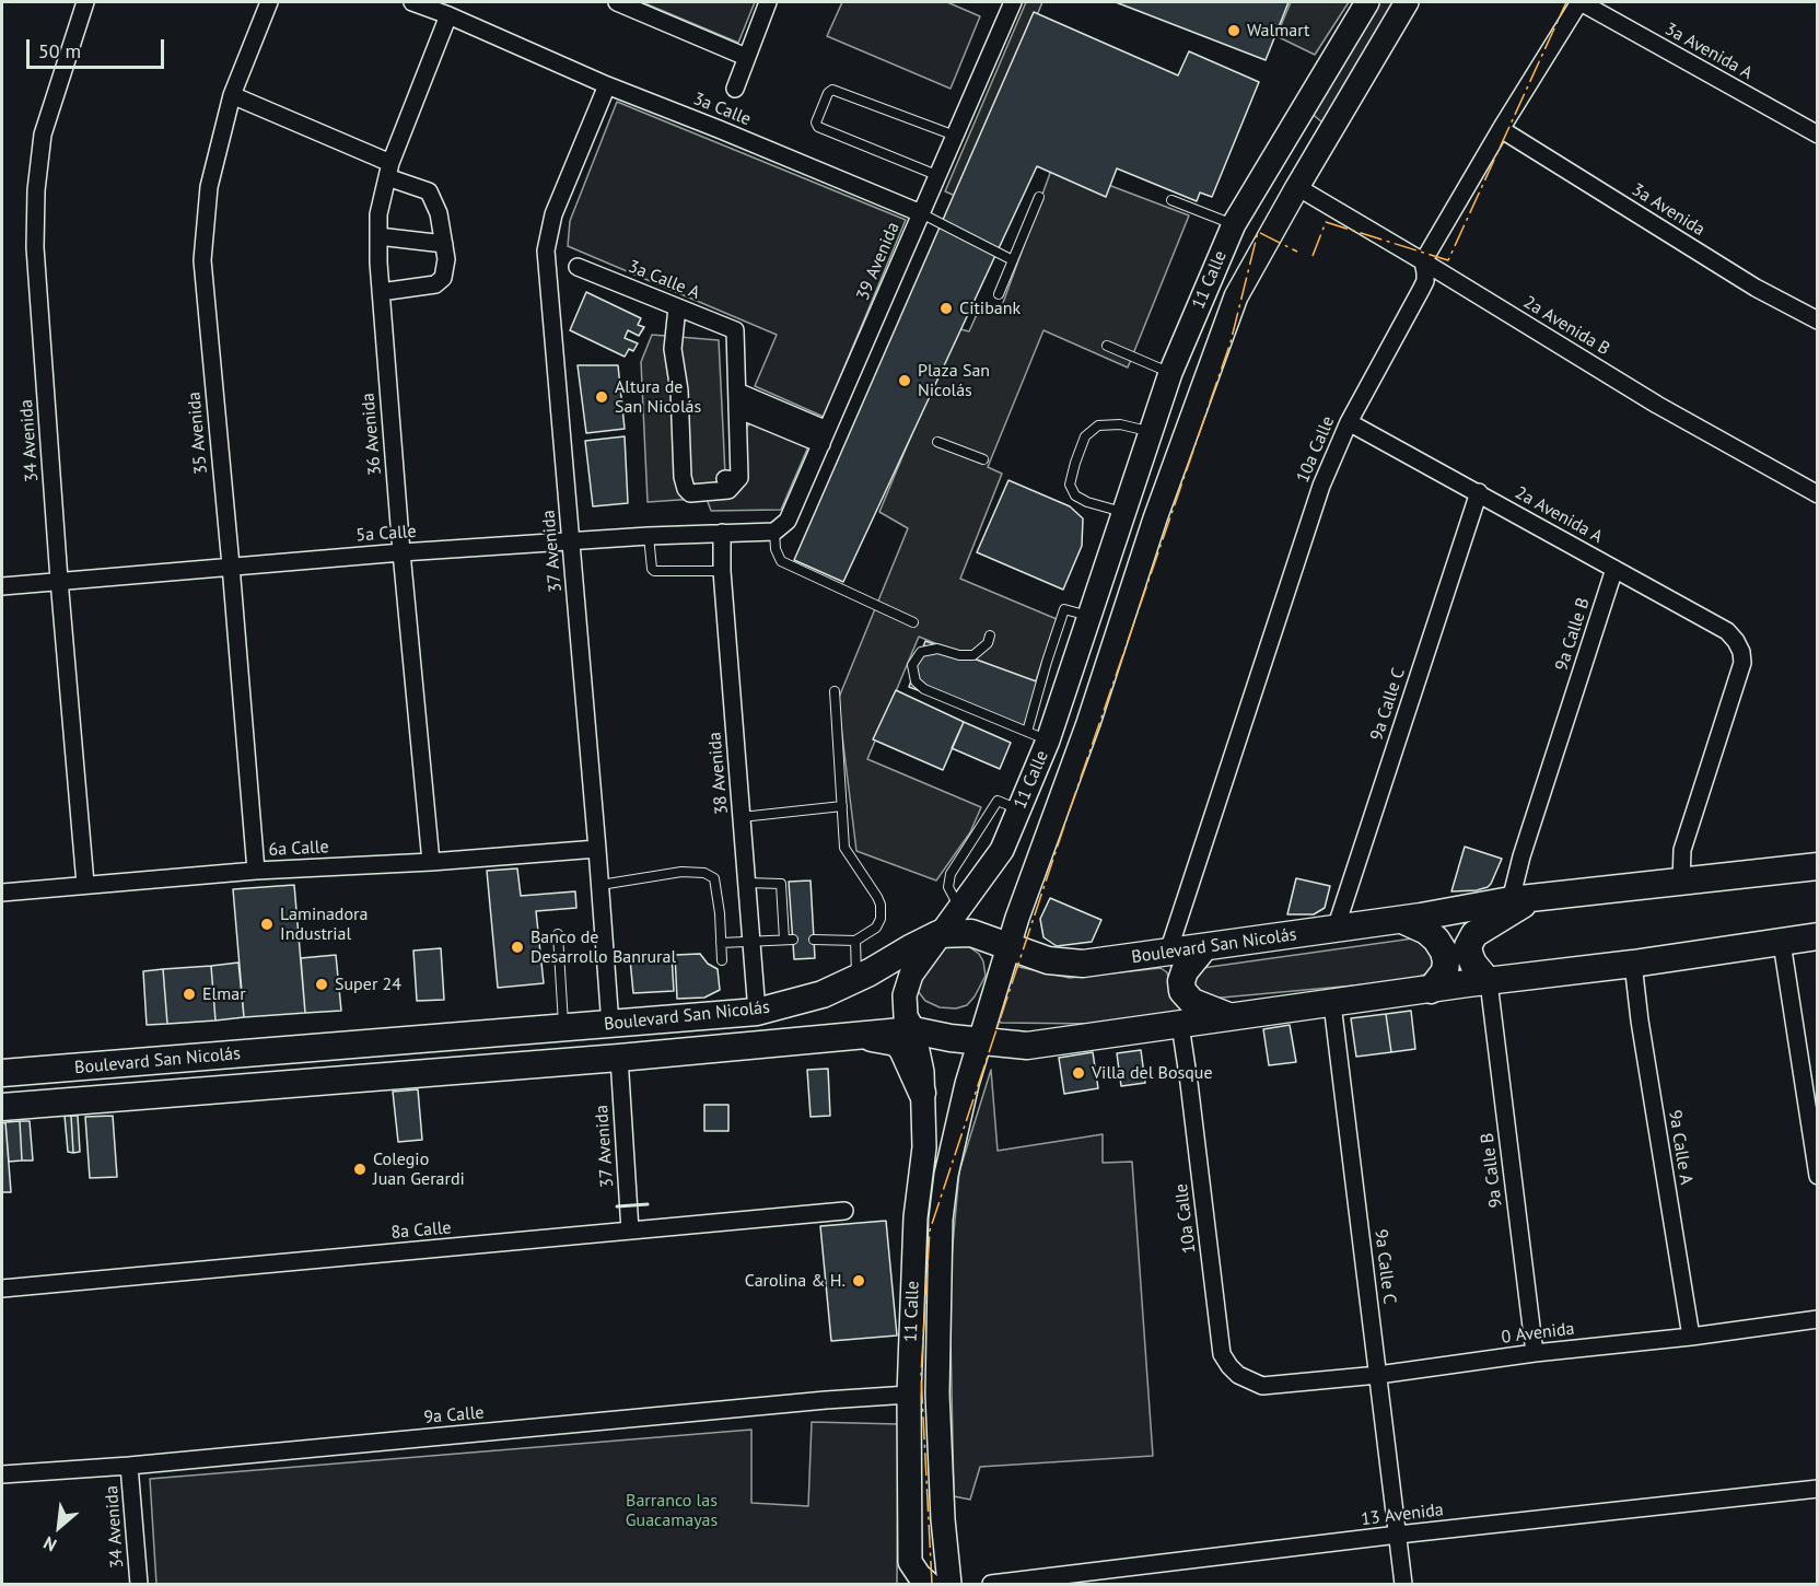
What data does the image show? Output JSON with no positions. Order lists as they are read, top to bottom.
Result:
{
  "streets": {
    "main road": ["11 Calle", "Boulevard San Nicolás"],
    "street": [
      "3a Avenida A",
      "3a Calle",
      "3a Avenida",
      "39 Avenida",
      "3a Calle A",
      "2a Avenida B",
      "35 Avenida",
      "36 Avenida",
      "34 Avenida",
      "10a Calle",
      "2a Avenida A",
      "5a Calle",
      "37 Avenida",
      "9a Calle B",
      "9a Calle C",
      "38 Avenida",
      "6a Calle",
      "9a Calle A",
      "8a Calle",
      "0 Avenida",
      "9a Calle",
      "13 Avenida"
    ]
  },
  "crossings": [
    ["3a Avenida A", "10a Calle"],
    ["3a Calle", "39 Avenida"],
    ["3a Calle", "36 Avenida"],
    ["3a Calle", "37 Avenida"],
    ["3a Avenida", "10a Calle"],
    ["39 Avenida", "5a Calle"],
    ["11 Calle", "2a Avenida B"],
    ["11 Calle", "Boulevard San Nicolás"],
    ["11 Calle", "9a Calle"],
    ["2a Avenida B", "10a Calle"],
    ["35 Avenida", "5a Calle"],
    ["35 Avenida", "6a Calle"],
    ["36 Avenida", "5a Calle"],
    ["36 Avenida", "6a Calle"],
    ["34 Avenida", "5a Calle"],
    ["34 Avenida", "6a Calle"],
    ["34 Avenida", "9a Calle"],
    ["10a Calle", "2a Avenida A"],
    ["10a Calle", "Boulevard San Nicolás"],
    ["10a Calle", "0 Avenida"],
    ["2a Avenida A", "9a Calle B"],
    ["2a Avenida A", "9a Calle C"],
    ["2a Avenida A", "Boulevard San Nicolás"],
    ["5a Calle", "37 Avenida"],
    ["5a Calle", "38 Avenida"],
    ["37 Avenida", "6a Calle"],
    ["37 Avenida", "Boulevard San Nicolás"],
    ["37 Avenida", "8a Calle"],
    ["9a Calle B", "Boulevard San Nicolás"],
    ["9a Calle B", "0 Avenida"],
    ["9a Calle C", "Boulevard San Nicolás"],
    ["9a Calle C", "0 Avenida"],
    ["9a Calle C", "13 Avenida"],
    ["38 Avenida", "Boulevard San Nicolás"],
    ["Boulevard San Nicolás", "9a Calle A"],
    ["9a Calle A", "0 Avenida"]
  ],
  "parks": ["Barranco las Guacamayas"],
  "places": [
    "Walmart",
    "Citibank",
    "Plaza San Nicolás",
    "Altura de San Nicolás",
    "Laminadora Industrial",
    "Banco de Desarrollo Banrural",
    "Super 24",
    "Elmar",
    "Villa del Bosque",
    "Colegio Juan Gerardi",
    "Carolina & H."
  ],
  "scale_bar": "50 m",
  "north": "bottom left"
}
